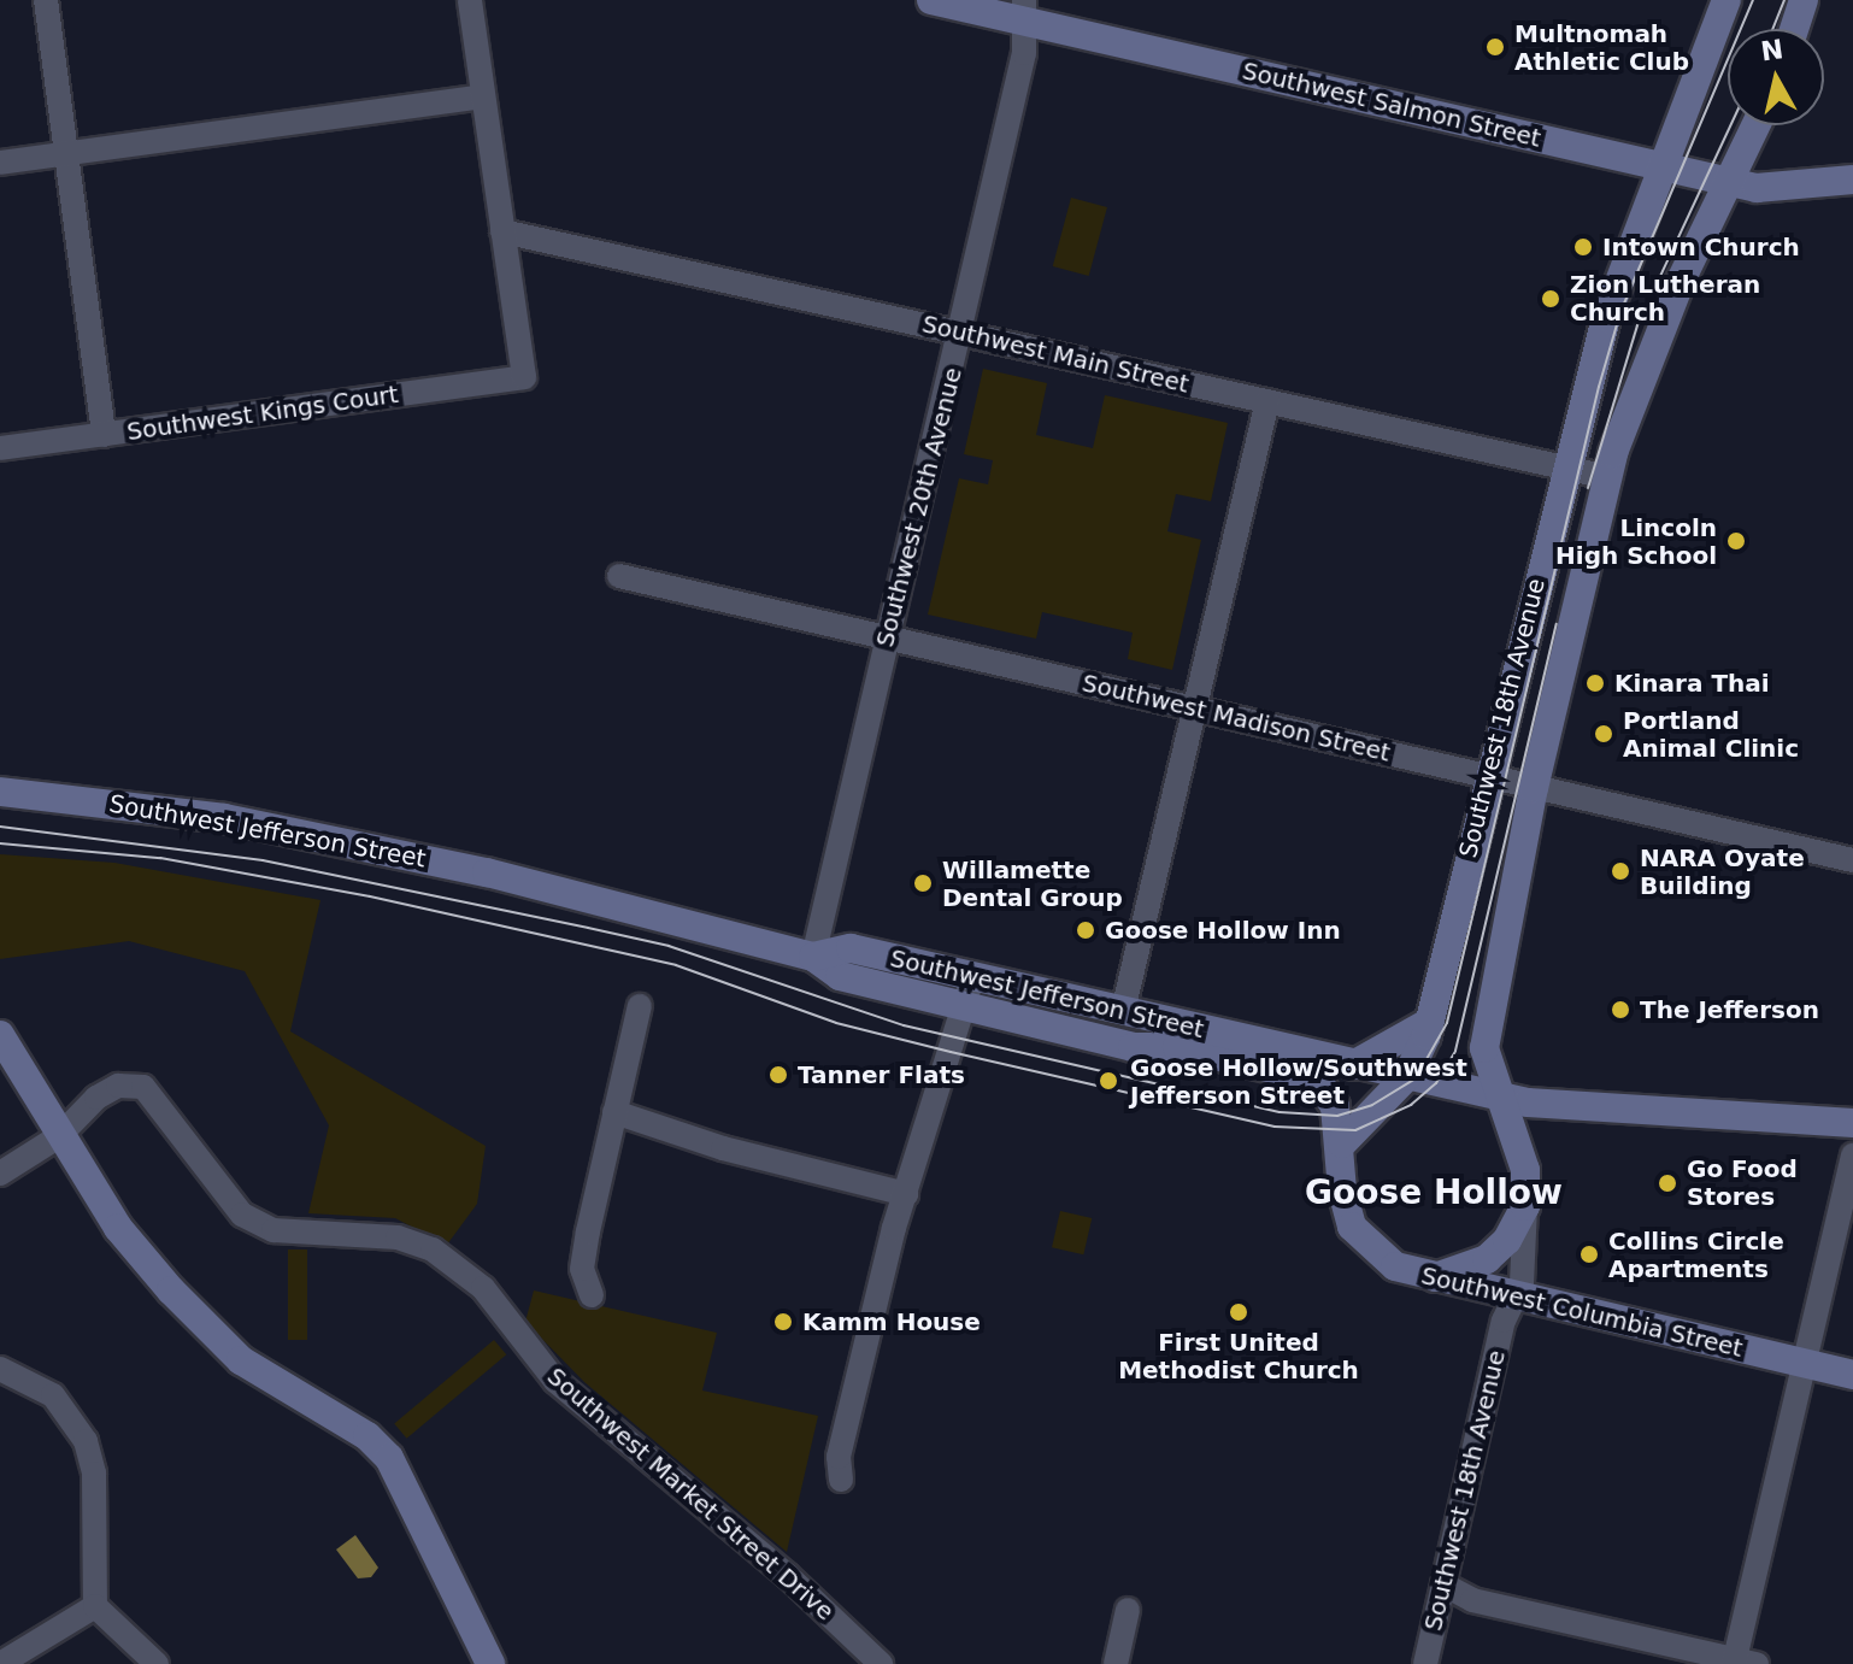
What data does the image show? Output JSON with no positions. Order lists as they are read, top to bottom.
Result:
{
  "streets": {
    "main road": [
      "Southwest Salmon Street",
      "Southwest 18th Avenue",
      "Southwest Jefferson Street",
      "Southwest Columbia Street"
    ],
    "street": [
      "Southwest Main Street",
      "Southwest Kings Court",
      "Southwest 20th Avenue",
      "Southwest Madison Street",
      "Southwest Market Street Drive"
    ]
  },
  "crossings": [
    ["Southwest Salmon Street", "Southwest 20th Avenue"],
    ["Southwest Salmon Street", "Southwest 18th Avenue"],
    ["Southwest Main Street", "Southwest Kings Court"],
    ["Southwest Main Street", "Southwest 20th Avenue"],
    ["Southwest Main Street", "Southwest 18th Avenue"],
    ["Southwest 20th Avenue", "Southwest Madison Street"],
    ["Southwest 20th Avenue", "Southwest Jefferson Street"],
    ["Southwest Madison Street", "Southwest 18th Avenue"],
    ["Southwest 18th Avenue", "Southwest Jefferson Street"],
    ["Southwest 18th Avenue", "Southwest Columbia Street"],
    ["Southwest Jefferson Street", "Southwest Columbia Street"]
  ],
  "districts": ["Goose Hollow"],
  "places": [
    "Multnomah Athletic Club",
    "Intown Church",
    "Zion Lutheran Church",
    "Lincoln High School",
    "Kinara Thai",
    "Portland Animal Clinic",
    "NARA Oyate Building",
    "Willamette Dental Group",
    "Goose Hollow Inn",
    "The Jefferson",
    "Tanner Flats",
    "Goose Hollow/Southwest Jefferson Street",
    "Go Food Stores",
    "Collins Circle Apartments",
    "First United Methodist Church",
    "Kamm House"
  ],
  "north": "top"
}
